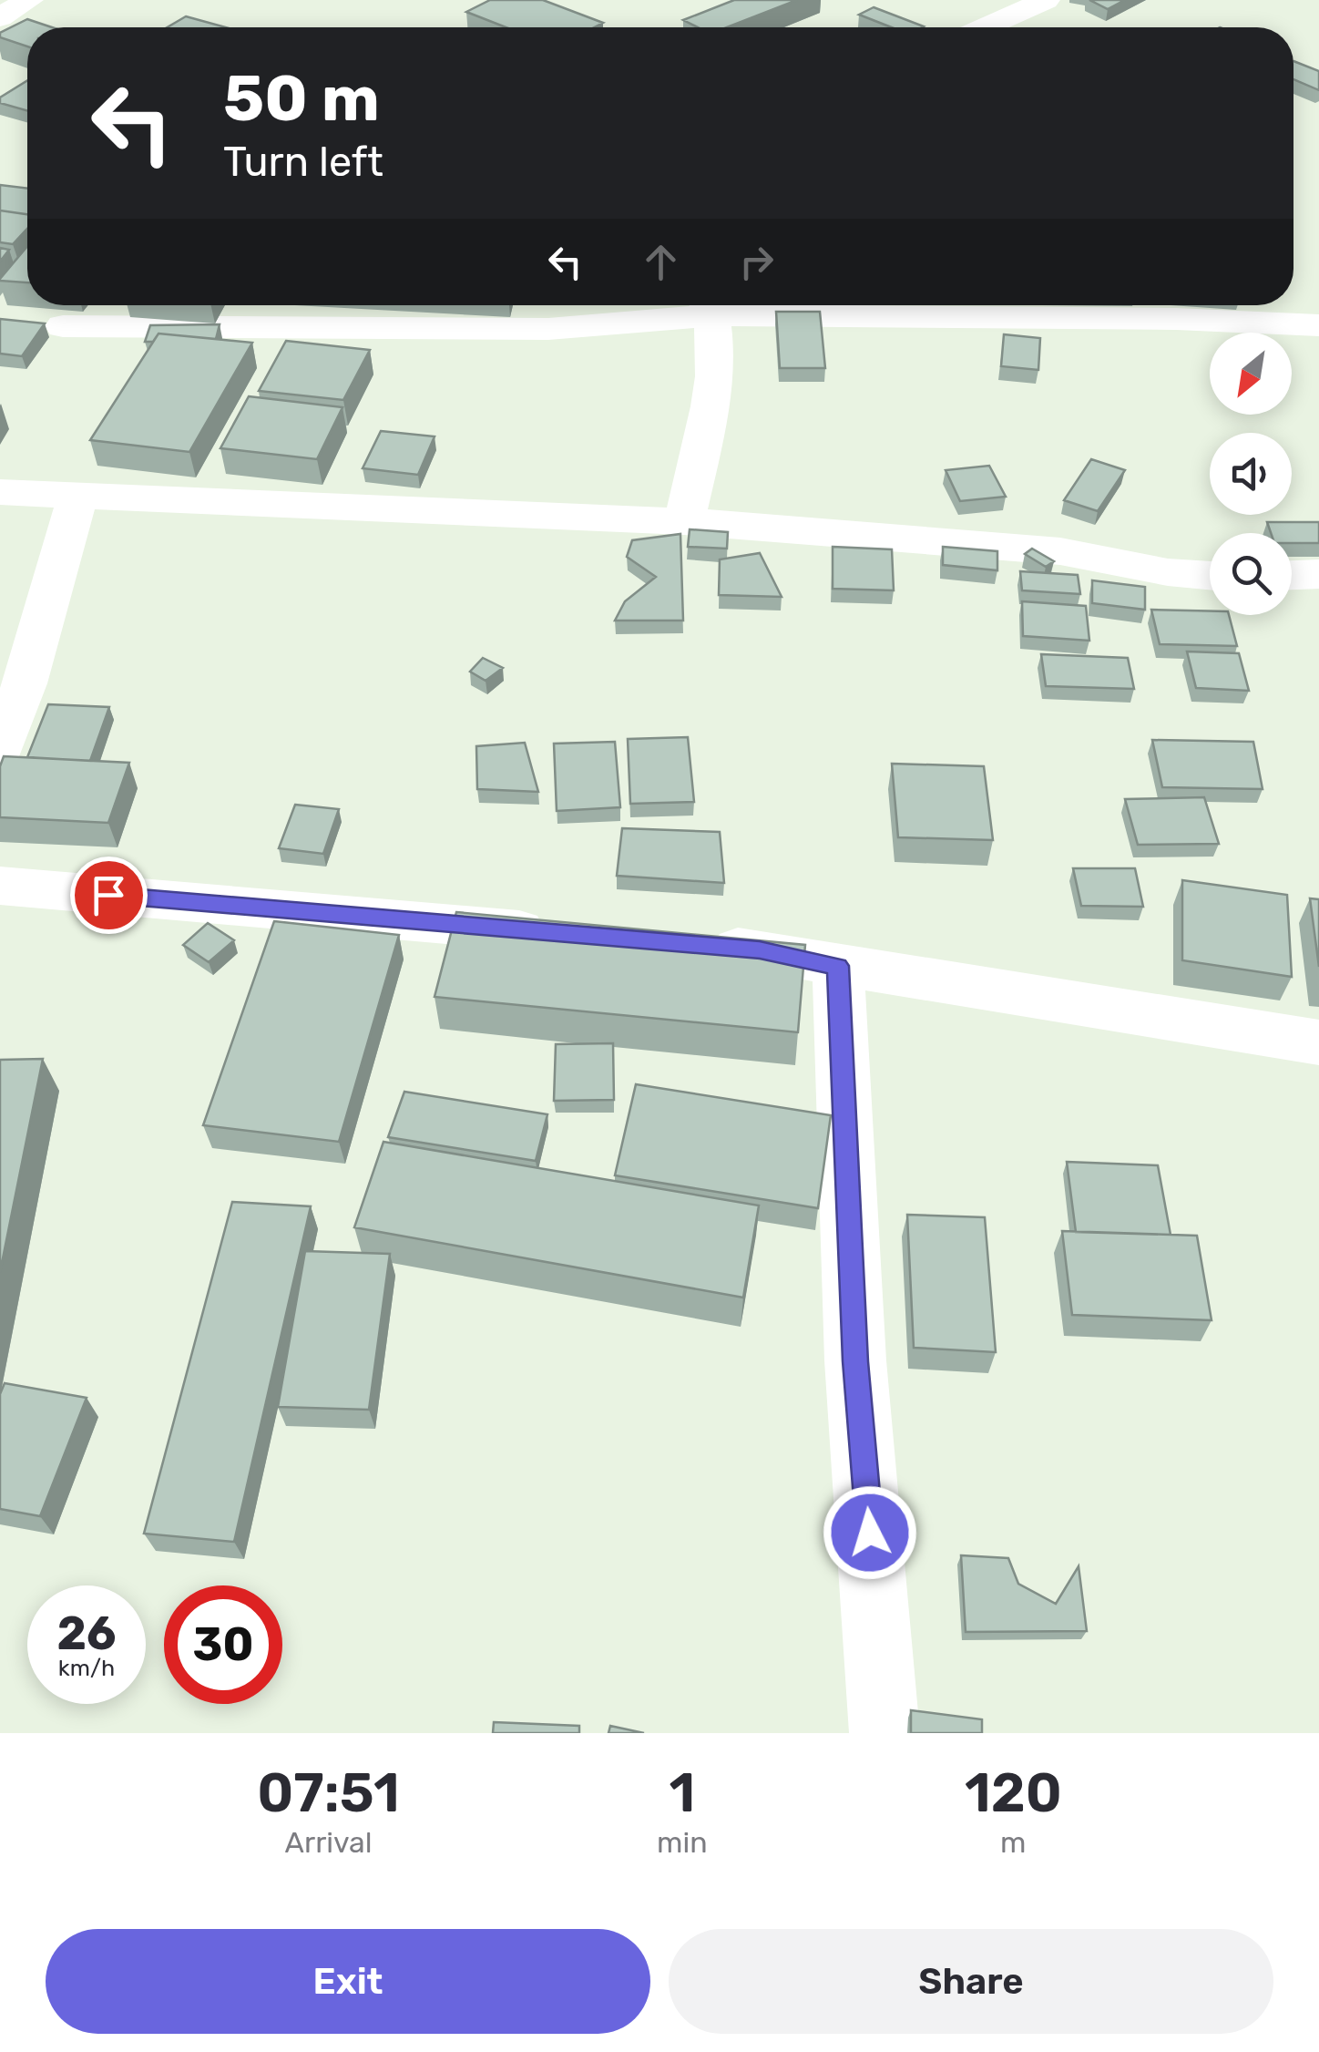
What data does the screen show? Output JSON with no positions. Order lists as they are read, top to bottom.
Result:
{
  "north": "bottom left",
  "page": {
    "turn": ["50 m", "Turn left"],
    "speed": "26 km/h",
    "limit": "30",
    "eta": [
      "07:51",
      "Arrival",
      "1",
      "min",
      "120",
      "m"
    ],
    "buttons": ["Exit", "Share"]
  }
}
